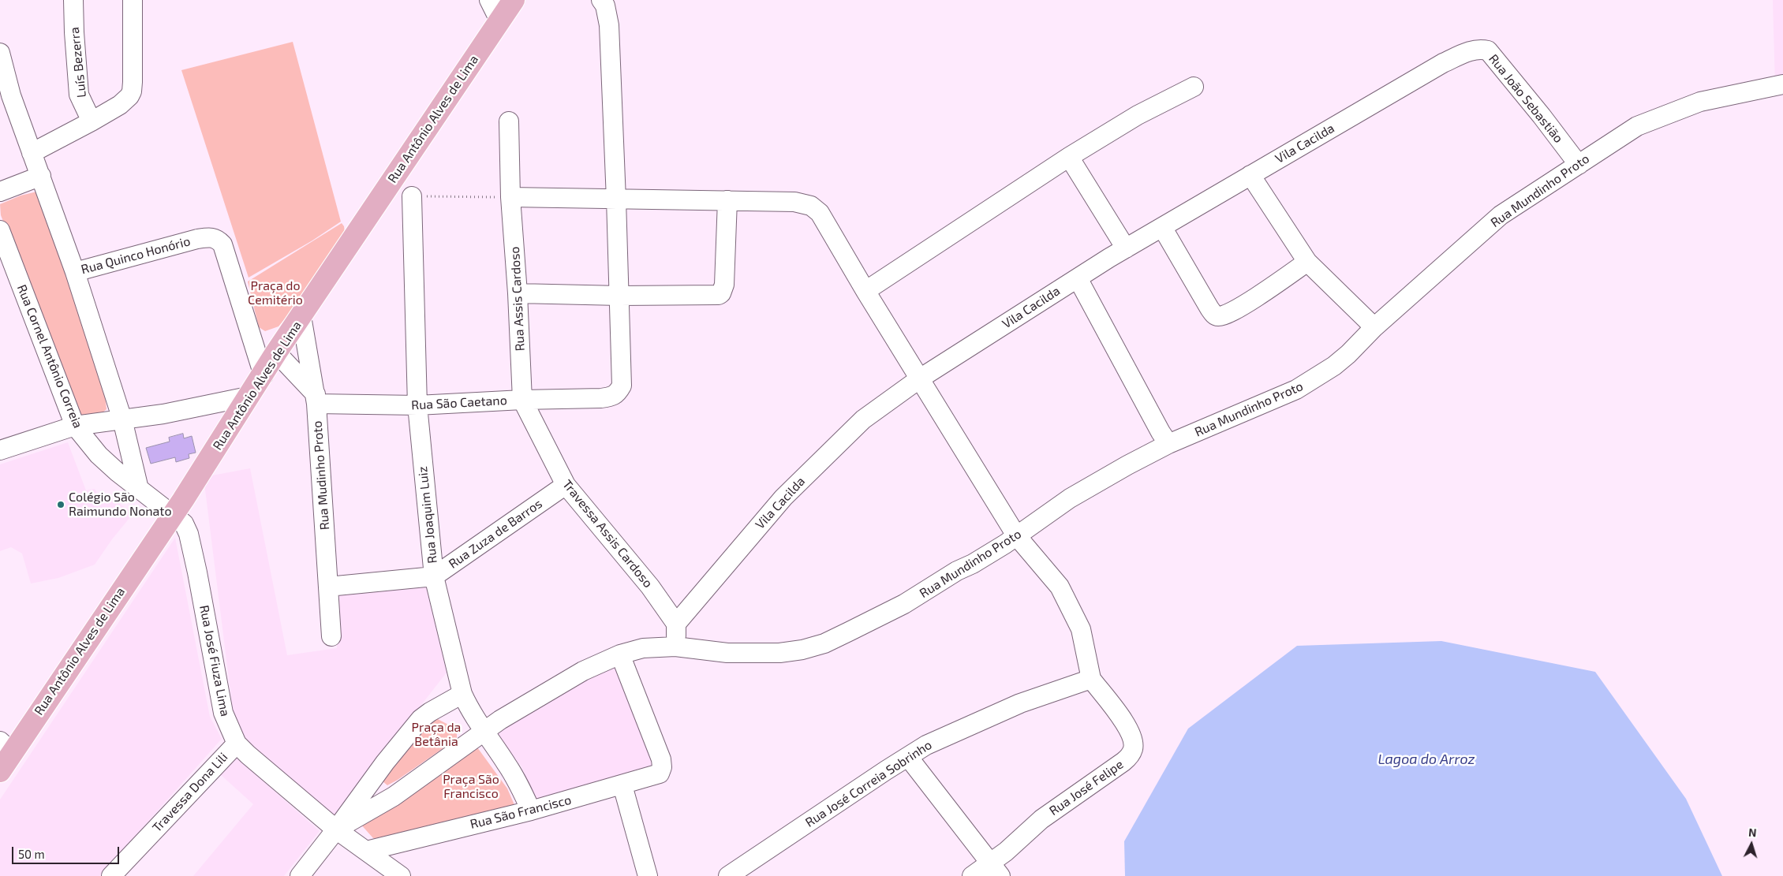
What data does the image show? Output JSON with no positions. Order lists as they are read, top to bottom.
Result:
{
  "streets": {
    "main road": ["Rua Antônio Alves de Lima"],
    "street": [
      "Luís Bezerra",
      "Rua João Sebastião",
      "Vila Cacilda",
      "Rua Mundinho Proto",
      "Rua Quinco Honório",
      "Rua Assis Cardoso",
      "Rua Cornel Antônio Correia",
      "Rua São Caetano",
      "Rua Mudinho Proto",
      "Rua Joaquim Luiz",
      "Rua Zuza de Barros",
      "Travessa Assis Cardoso",
      "Rua José Fiuza Lima",
      "Rua José Correia Sobrinho",
      "Rua José Felipe",
      "Travessa Dona Lili",
      "Rua São Francisco"
    ]
  },
  "crossings": [
    ["Rua João Sebastião", "Vila Cacilda"],
    ["Rua João Sebastião", "Rua Mundinho Proto"],
    ["Rua Antônio Alves de Lima", "Rua Quinco Honório"],
    ["Rua Antônio Alves de Lima", "Rua Cornel Antônio Correia"],
    ["Rua Antônio Alves de Lima", "Rua Mudinho Proto"],
    ["Rua Antônio Alves de Lima", "Rua José Fiuza Lima"],
    ["Vila Cacilda", "Travessa Assis Cardoso"],
    ["Rua Mundinho Proto", "Rua Joaquim Luiz"],
    ["Rua Mundinho Proto", "Rua José Fiuza Lima"],
    ["Rua Mundinho Proto", "Rua São Francisco"],
    ["Rua Assis Cardoso", "Rua São Caetano"],
    ["Rua Assis Cardoso", "Travessa Assis Cardoso"],
    ["Rua Cornel Antônio Correia", "Rua José Fiuza Lima"],
    ["Rua São Caetano", "Rua Mudinho Proto"],
    ["Rua São Caetano", "Rua Joaquim Luiz"],
    ["Rua São Caetano", "Travessa Assis Cardoso"],
    ["Rua Mudinho Proto", "Rua Zuza de Barros"],
    ["Rua Joaquim Luiz", "Rua Zuza de Barros"],
    ["Rua Joaquim Luiz", "Rua São Francisco"],
    ["Rua Zuza de Barros", "Travessa Assis Cardoso"],
    ["Rua José Fiuza Lima", "Travessa Dona Lili"],
    ["Rua José Fiuza Lima", "Rua São Francisco"],
    ["Rua José Correia Sobrinho", "Rua José Felipe"]
  ],
  "water": ["Lagoa do Arroz"],
  "parks": ["Praça do Cemitério", "Praça da Betânia", "Praça São Francisco"],
  "places": ["Colégio São Raimundo Nonato"],
  "scale_bar": "50 m",
  "north": "top"
}
